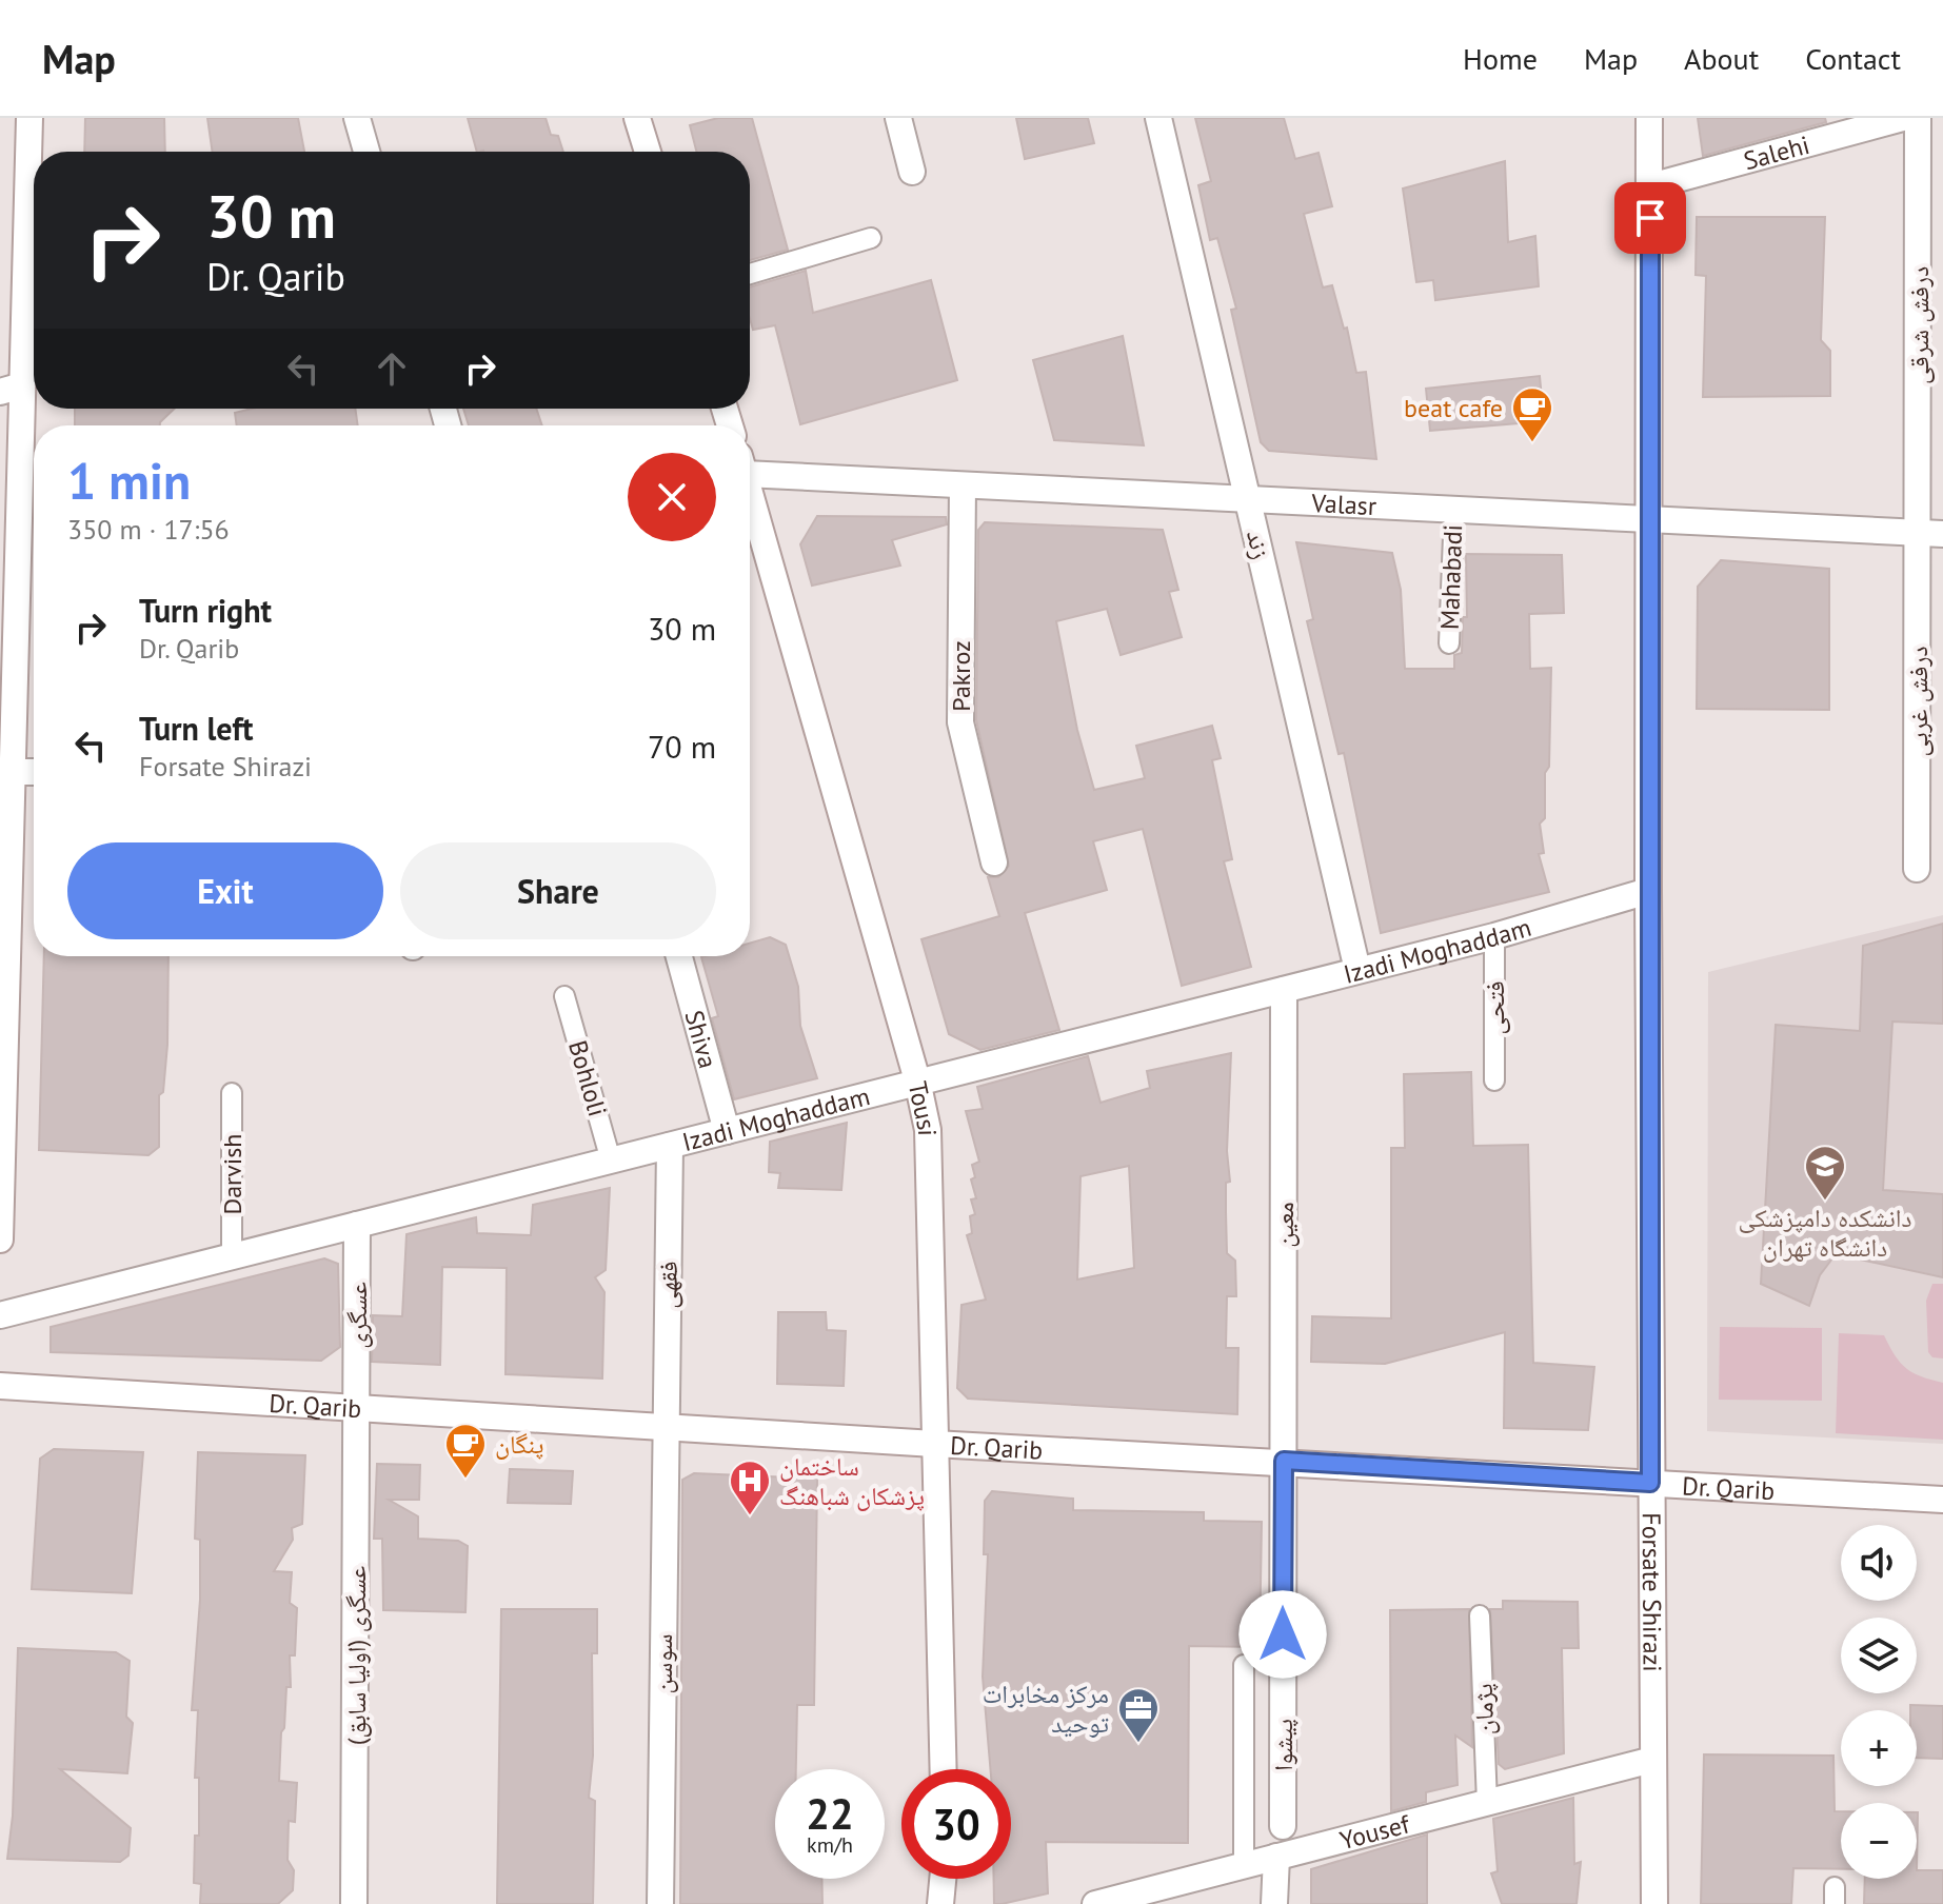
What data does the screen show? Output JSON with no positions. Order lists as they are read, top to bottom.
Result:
{
  "streets": {
    "street": [
      "Salehi",
      "درفش شرقی",
      "Valasr",
      "زند",
      "Pakroz",
      "درفش غربی",
      "Izadi Moghaddam",
      "Shiva",
      "Tousi",
      "معین",
      "فقهی",
      "عسگری",
      "Dr. Qarib",
      "Forsate Shirazi",
      "عسگری (اولیا سابق)",
      "سوسن",
      "پیشوا",
      "Yousef"
    ],
    "lane": [
      "Mahabadi",
      "فتحی",
      "Bohloli",
      "Darvish",
      "پژمان"
    ]
  },
  "crossings": [
    ["Salehi", "Forsate Shirazi"],
    ["درفش شرقی", "Valasr"],
    ["درفش شرقی", "درفش غربی"],
    ["Valasr", "زند"],
    ["Valasr", "Mahabadi"],
    ["Valasr", "Pakroz"],
    ["Valasr", "درفش غربی"],
    ["Valasr", "Forsate Shirazi"],
    ["زند", "Izadi Moghaddam"],
    ["Izadi Moghaddam", "فتحی"],
    ["Izadi Moghaddam", "Shiva"],
    ["Izadi Moghaddam", "Bohloli"],
    ["Izadi Moghaddam", "Tousi"],
    ["Izadi Moghaddam", "Darvish"],
    ["Izadi Moghaddam", "معین"],
    ["Izadi Moghaddam", "فقهی"],
    ["Izadi Moghaddam", "عسگری"],
    ["Izadi Moghaddam", "Forsate Shirazi"],
    ["Tousi", "Dr. Qarib"],
    ["معین", "Dr. Qarib"],
    ["معین", "پیشوا"],
    ["فقهی", "Dr. Qarib"],
    ["فقهی", "سوسن"],
    ["عسگری", "Dr. Qarib"],
    ["عسگری", "عسگری (اولیا سابق)"],
    ["Dr. Qarib", "Forsate Shirazi"],
    ["Dr. Qarib", "عسگری (اولیا سابق)"],
    ["Dr. Qarib", "سوسن"],
    ["Dr. Qarib", "پیشوا"],
    ["Forsate Shirazi", "Yousef"],
    ["پژمان", "Yousef"]
  ],
  "places": {
    "cafe": ["beat cafe", "پنگان"],
    "school or university": ["دانشکده دامپزشکی دانشگاه تهران"],
    "hospital": ["ساختمان پزشکان شباهنگ"],
    "office": ["مرکز مخابرات توحید"]
  },
  "page": {
    "header": "Map",
    "nav": [
      "Home",
      "Map",
      "About",
      "Contact"
    ],
    "turn": ["30 m", "Dr. Qarib"],
    "heading": ["1 min", "350 m · 17:56"],
    "list": [
      {
        "name": "Turn right",
        "note": "Dr. Qarib",
        "value": "30 m"
      },
      {
        "name": "Turn left",
        "note": "Forsate Shirazi",
        "value": "70 m"
      }
    ],
    "buttons": ["Exit", "Share"],
    "map_buttons": ["+", "−"],
    "speed": "22 km/h",
    "limit": "30"
  }
}
